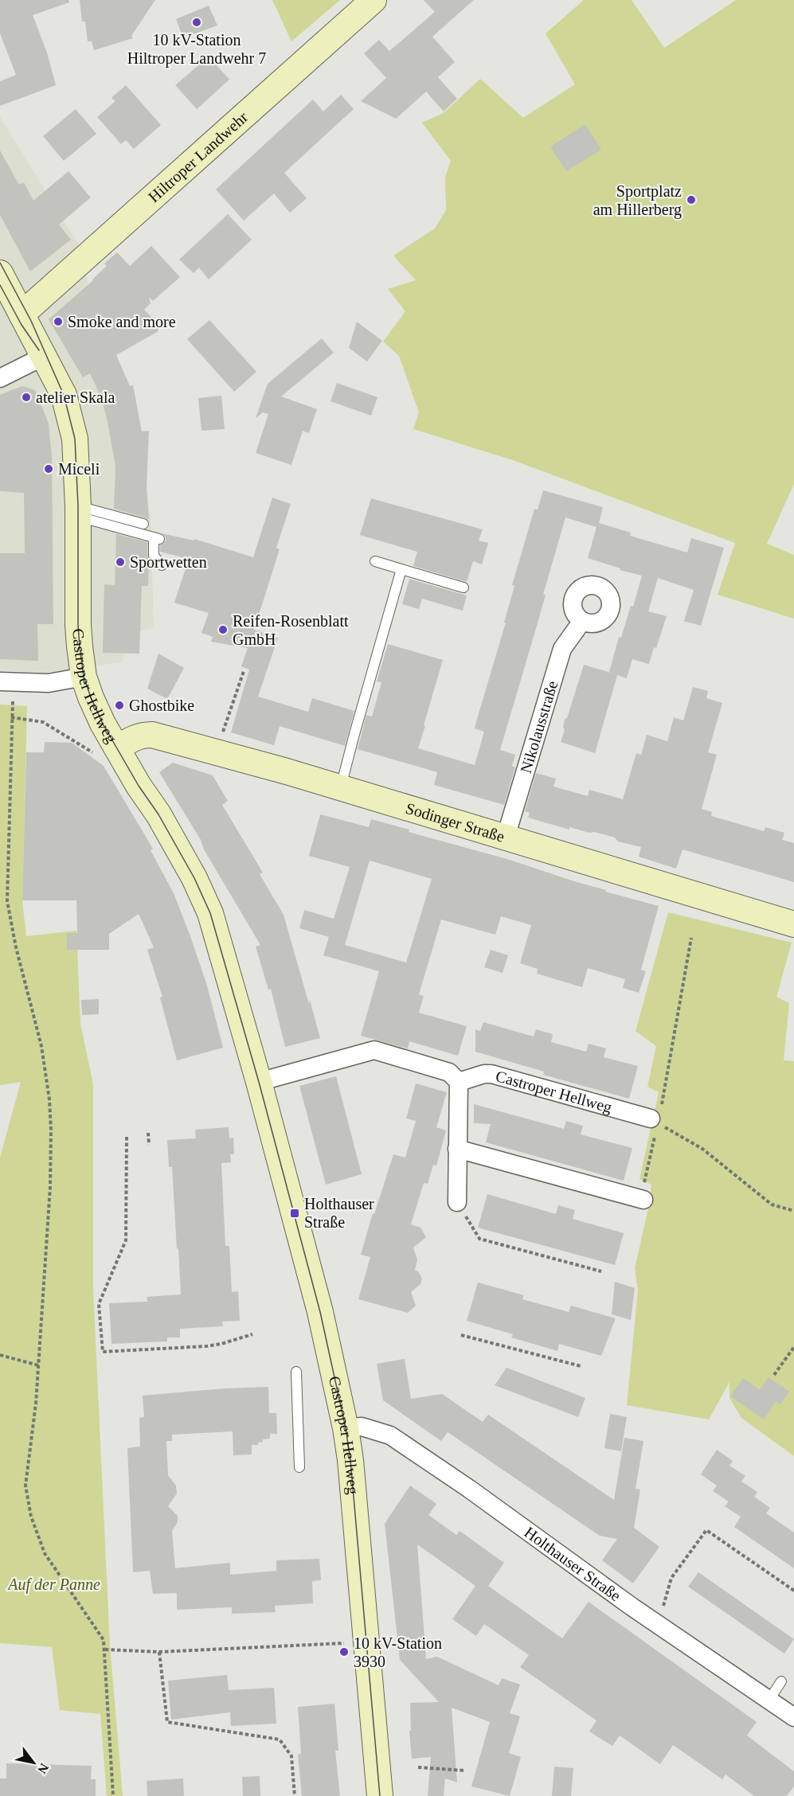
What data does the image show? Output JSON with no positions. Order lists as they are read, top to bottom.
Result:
{
  "streets": {
    "main road": ["Hiltroper Landwehr", "Castroper Hellweg", "Sodinger Straße"],
    "street": ["Nikolausstraße", "Holthauser Straße"]
  },
  "crossings": [
    ["Hiltroper Landwehr", "Castroper Hellweg"],
    ["Castroper Hellweg", "Sodinger Straße"],
    ["Castroper Hellweg", "Holthauser Straße"],
    ["Nikolausstraße", "Sodinger Straße"]
  ],
  "parks": ["Auf der Panne"],
  "places": {
    "other": [
      "10 kV-Station Hiltroper Landwehr 7",
      "Sportplatz am Hillerberg",
      "Smoke and more",
      "atelier Skala",
      "Miceli",
      "Sportwetten",
      "Reifen-Rosenblatt GmbH",
      "Ghostbike",
      "10 kV-Station 3930"
    ],
    "transit": ["Holthauser Straße"]
  },
  "north": "bottom right"
}
